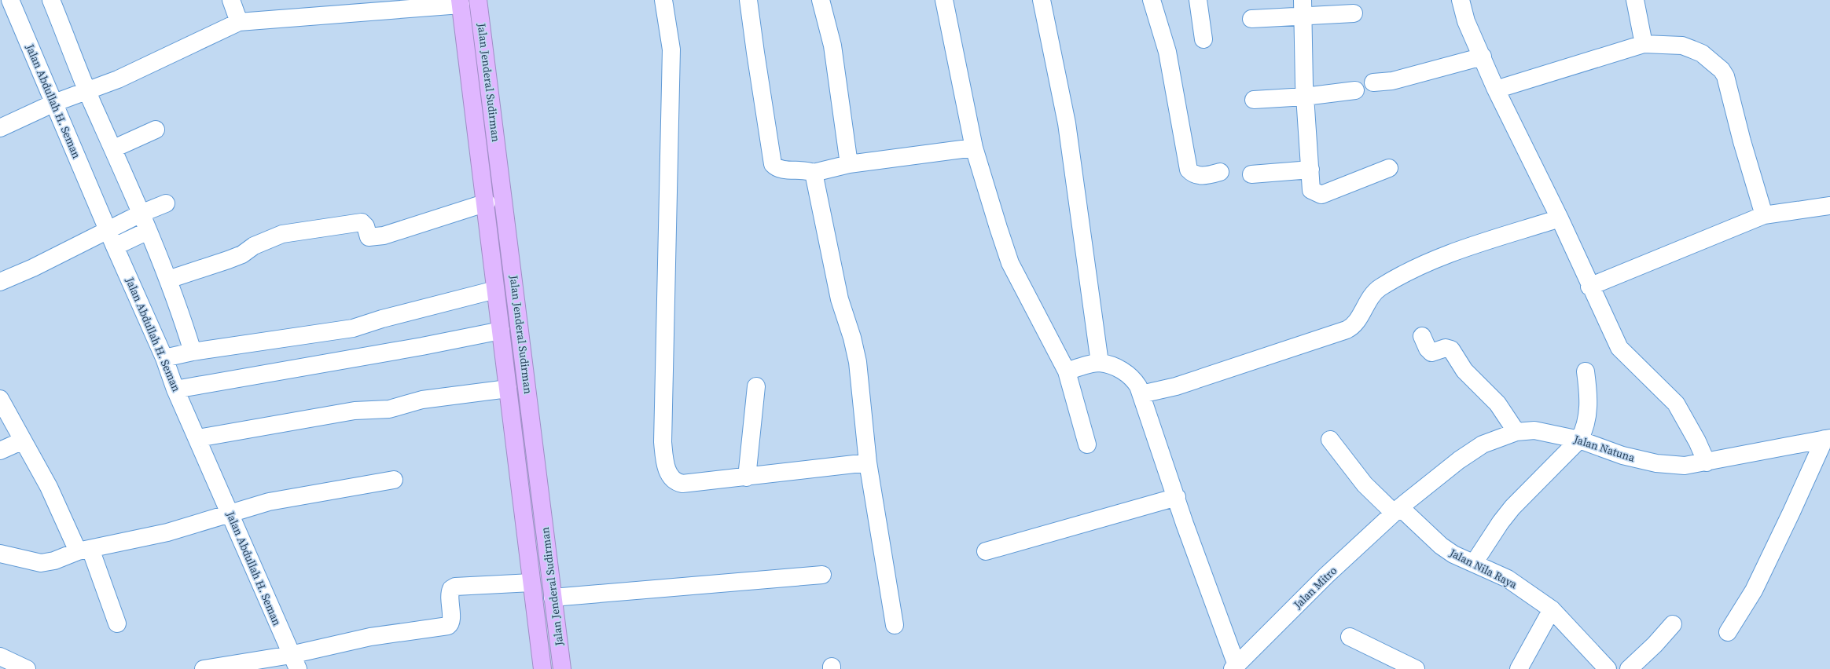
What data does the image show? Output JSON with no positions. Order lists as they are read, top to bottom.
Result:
{
  "streets": {
    "highway": ["Jalan Jenderal Sudirman"],
    "street": [
      "Jalan Abdullah H. Seman",
      "Jalan Natuna",
      "Jalan Nila Raya",
      "Jalan Mitro"
    ]
  },
  "crossings": [
    ["Jalan Natuna", "Jalan Nila Raya"],
    ["Jalan Natuna", "Jalan Mitro"],
    ["Jalan Nila Raya", "Jalan Mitro"]
  ]
}
